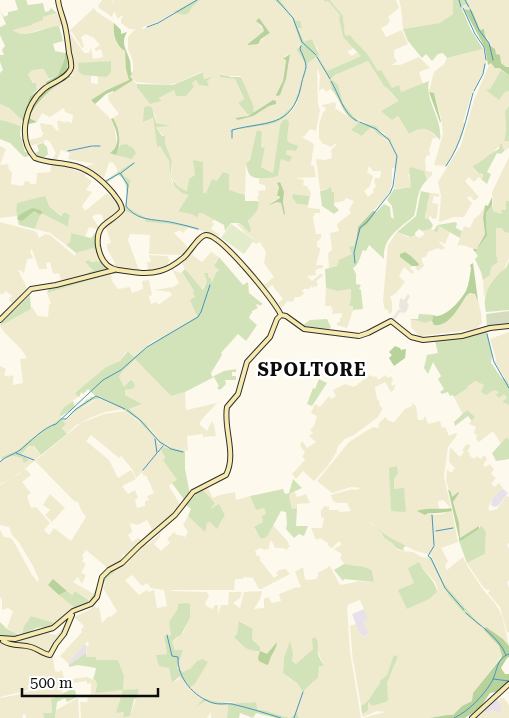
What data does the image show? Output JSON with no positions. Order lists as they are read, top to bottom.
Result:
{
  "districts": ["SPOLTORE"],
  "scale_bar": "500 m"
}
